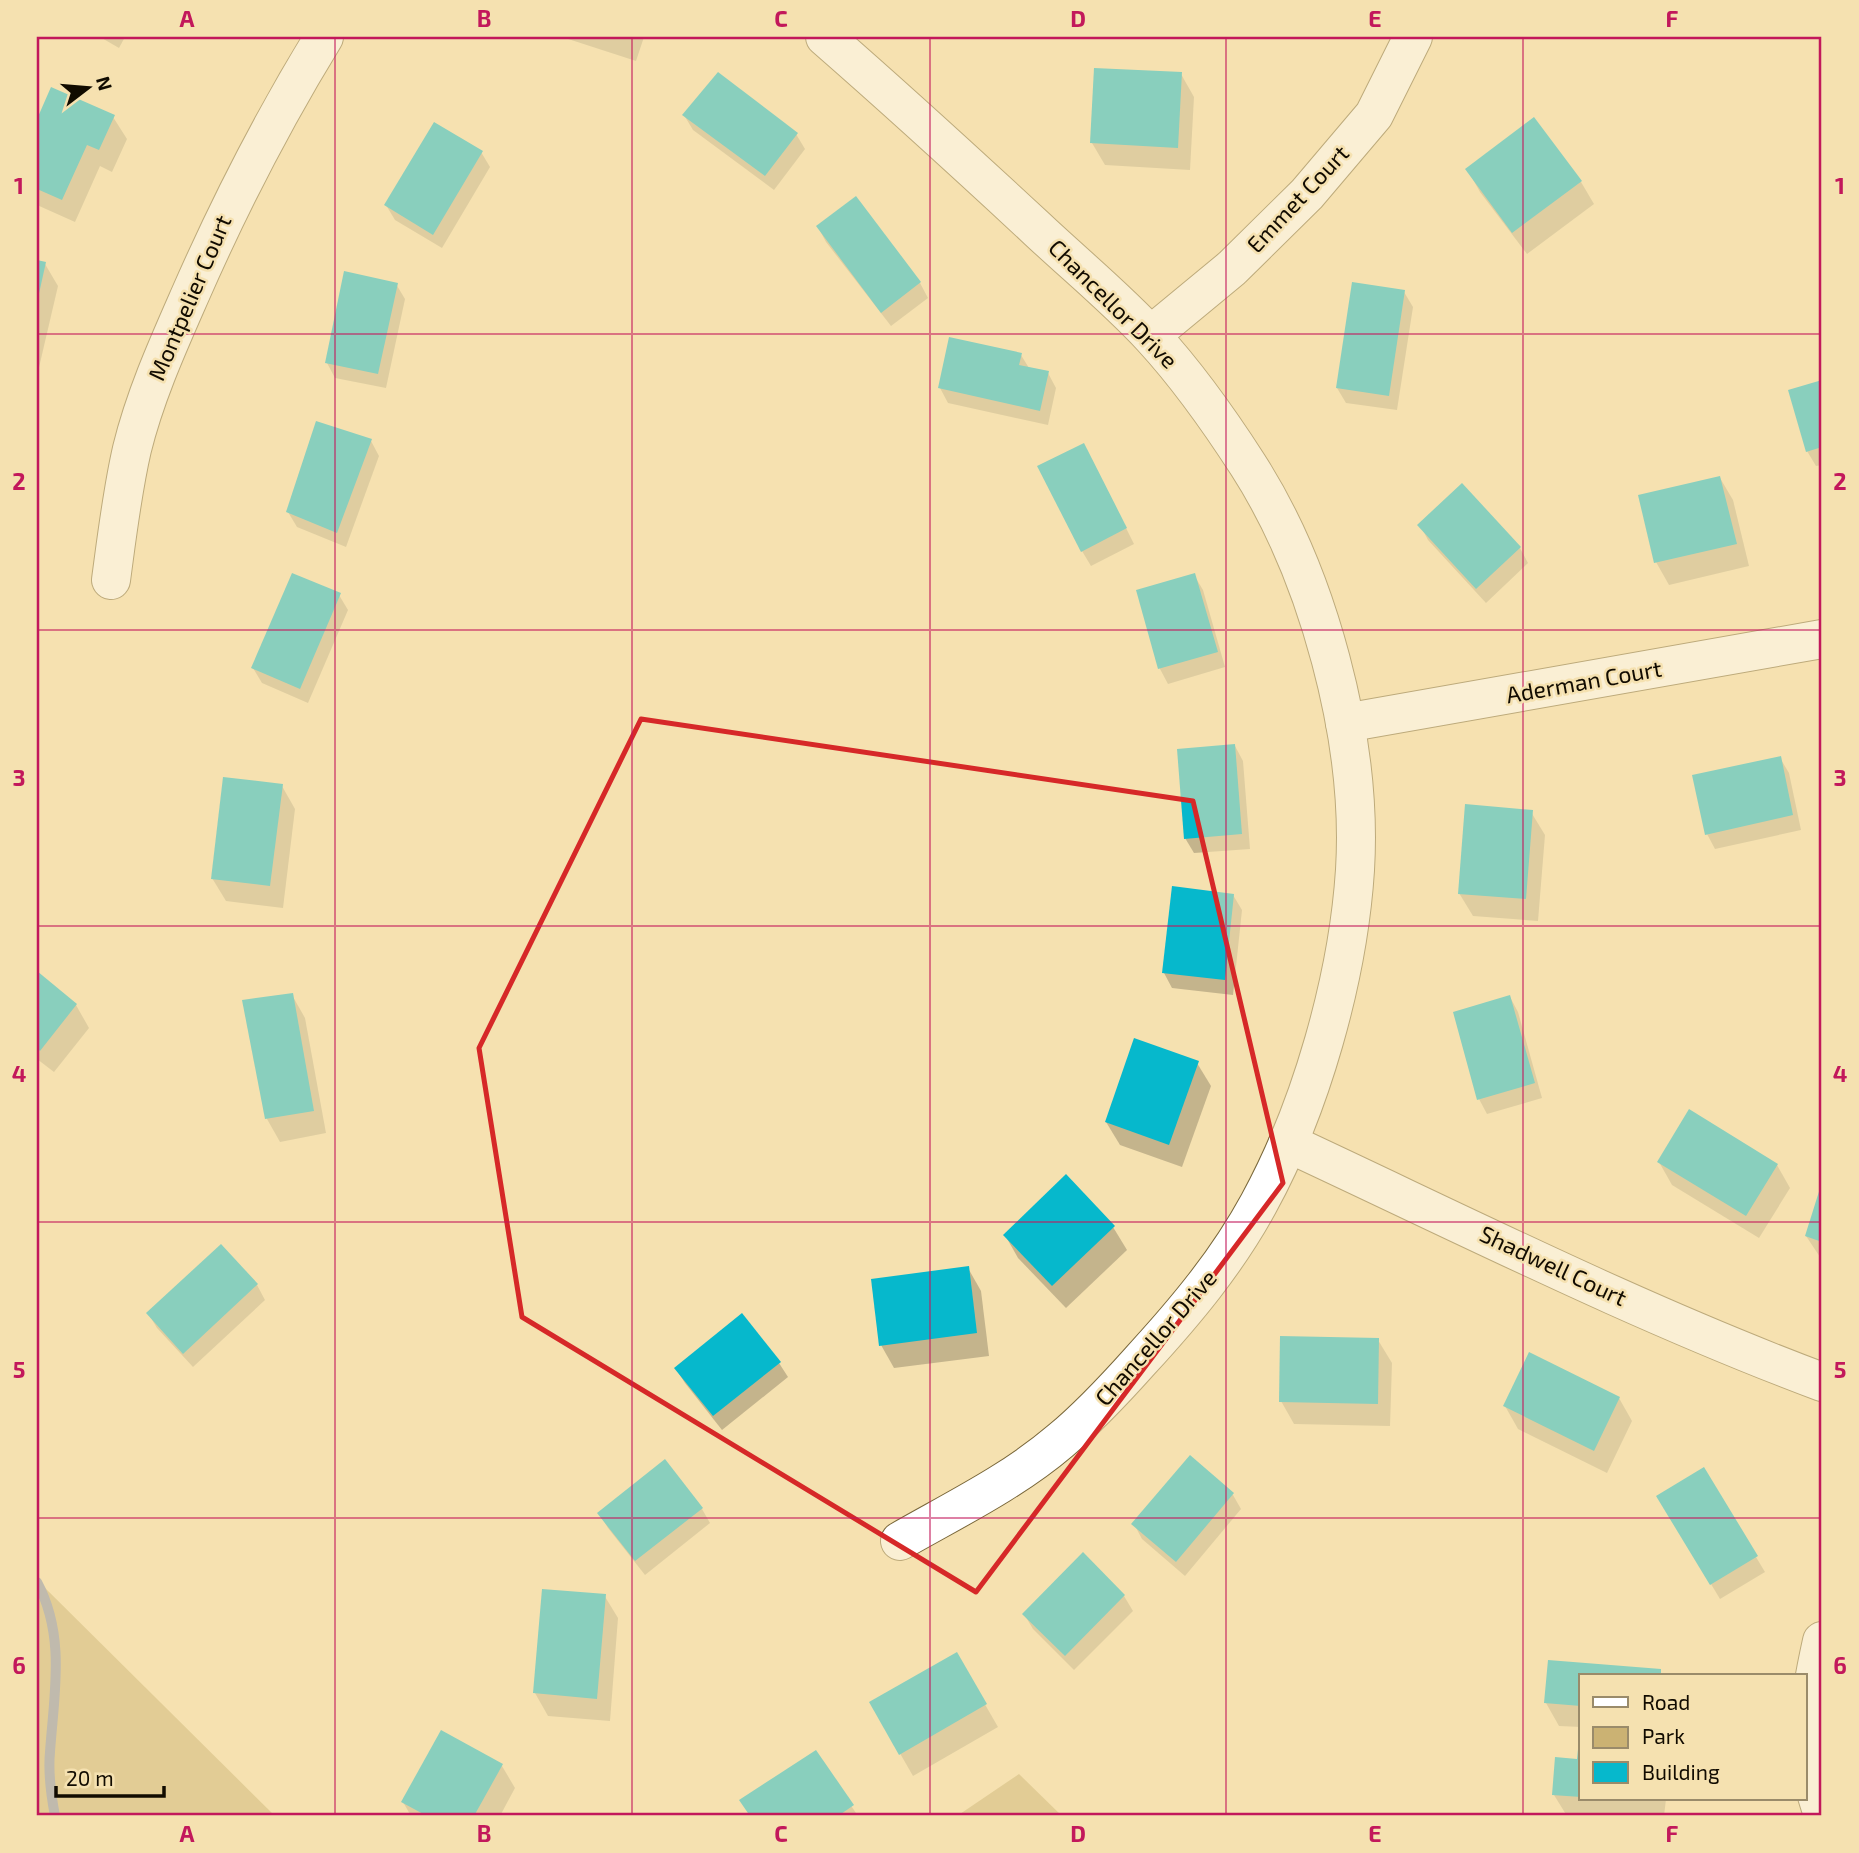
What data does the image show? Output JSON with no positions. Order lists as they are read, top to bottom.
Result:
{
  "streets": {
    "street": [
      "Emmet Court",
      "Montpelier Court",
      "Chancellor Drive",
      "Aderman Court",
      "Shadwell Court"
    ]
  },
  "crossings": [
    ["Emmet Court", "Chancellor Drive"],
    ["Chancellor Drive", "Aderman Court"],
    ["Chancellor Drive", "Shadwell Court"]
  ],
  "legend": ["Road", "Park", "Building"],
  "scale_bar": "20 m",
  "north": "right",
  "grid": {
    "columns": [
      "A",
      "B",
      "C",
      "D",
      "E",
      "F"
    ],
    "rows": [
      "1",
      "2",
      "3",
      "4",
      "5",
      "6"
    ]
  }
}
